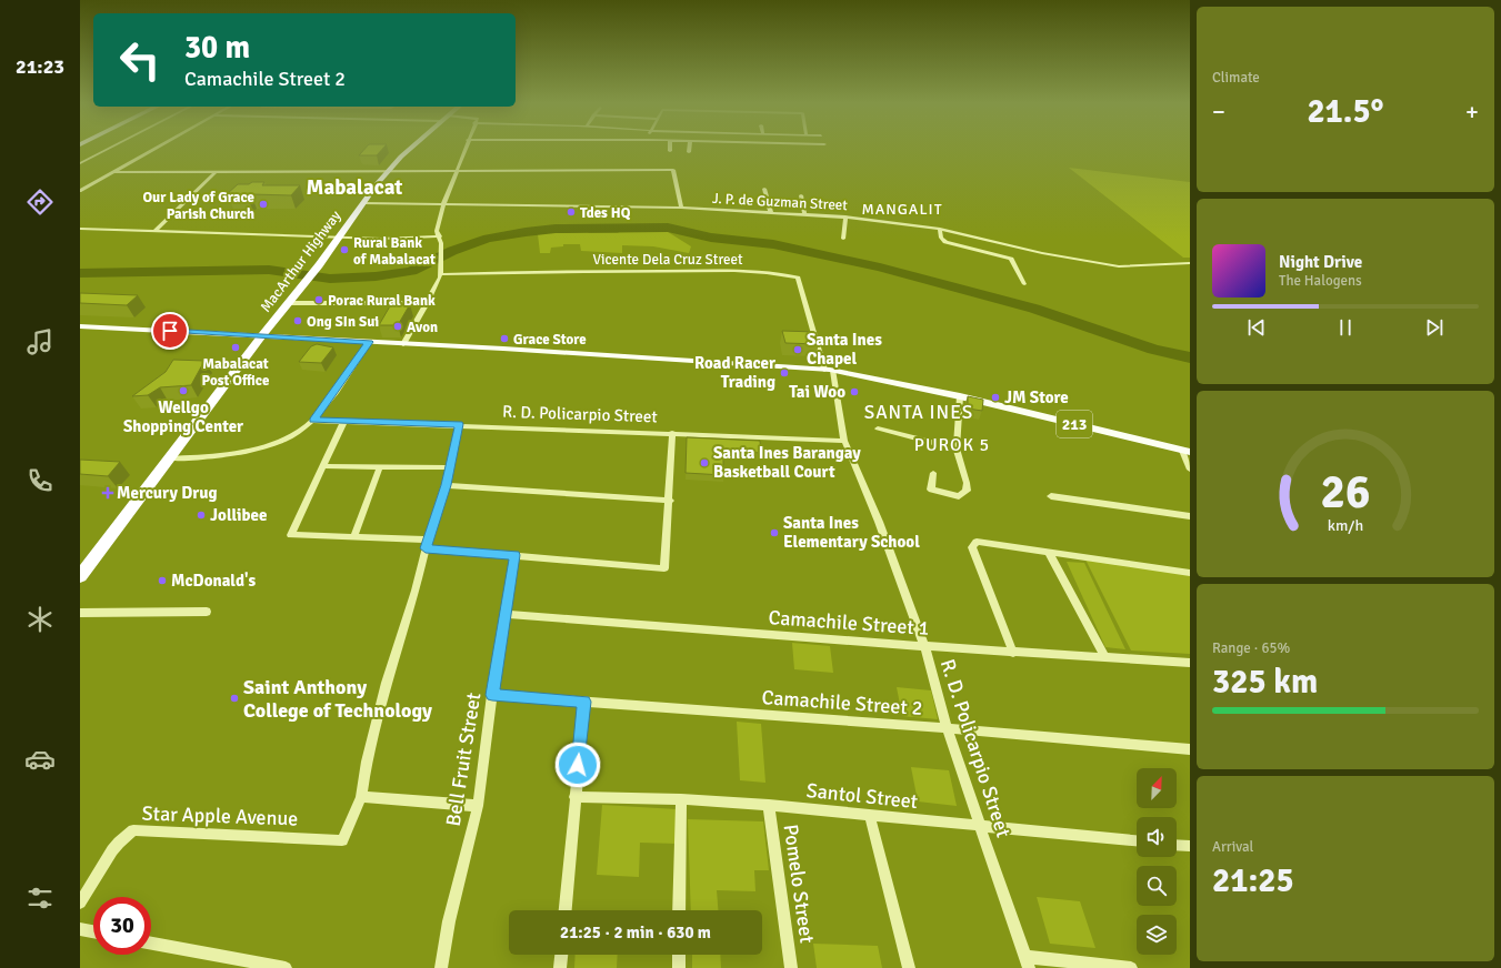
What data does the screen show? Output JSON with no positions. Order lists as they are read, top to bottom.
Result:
{
  "streets": {
    "highway": ["MacArthur Highway"],
    "main road": ["213"],
    "street": [
      "J. P. de Guzman Street",
      "Vicente Dela Cruz Street",
      "R. D. Policarpio Street",
      "Camachile Street 1",
      "Camachile Street 2",
      "Bell Fruit Street",
      "Santol Street",
      "Star Apple Avenue",
      "Pomelo Street"
    ]
  },
  "crossings": [
    ["J. P. de Guzman Street", "MacArthur Highway"],
    ["Vicente Dela Cruz Street", "R. D. Policarpio Street"],
    ["Vicente Dela Cruz Street", "213"],
    ["MacArthur Highway", "213"],
    ["R. D. Policarpio Street", "213"],
    ["R. D. Policarpio Street", "Camachile Street 1"],
    ["R. D. Policarpio Street", "Camachile Street 2"],
    ["R. D. Policarpio Street", "Santol Street"],
    ["Camachile Street 1", "Bell Fruit Street"],
    ["Camachile Street 2", "Bell Fruit Street"],
    ["Santol Street", "Pomelo Street"]
  ],
  "districts": [
    "Mabalacat",
    "MANGALIT",
    "SANTA INES",
    "PUROK 5"
  ],
  "places": {
    "other": [
      "Our Lady of Grace Parish Church",
      "Tdes HQ",
      "Rural Bank of Mabalacat",
      "Porac Rural Bank",
      "Ong SIn Sui",
      "Avon",
      "Grace Store",
      "Mabalacat Post Office",
      "Santa Ines Chapel",
      "Road Racer Trading",
      "Wellgo Shopping Center",
      "Tai Woo",
      "JM Store",
      "Santa Ines Barangay Basketball Court",
      "Jollibee",
      "Santa Ines Elementary School",
      "McDonald's",
      "Saint Anthony College of Technology"
    ],
    "health": ["Mercury Drug"]
  },
  "north": "top right",
  "page": {
    "tabs": "21:23",
    "tile": [
      "Climate",
      ["Range · 65%", "325 km"],
      ["Arrival", "21:25"]
    ],
    "turn": ["30 m", "Camachile Street 2"],
    "heat": ["−", "21.5°", "+"],
    "song": ["Night Drive", "The Halogens"],
    "limit": "30",
    "trip": "21:25 · 2 min · 630 m",
    "gauge": ["26", "km/h"]
  }
}
